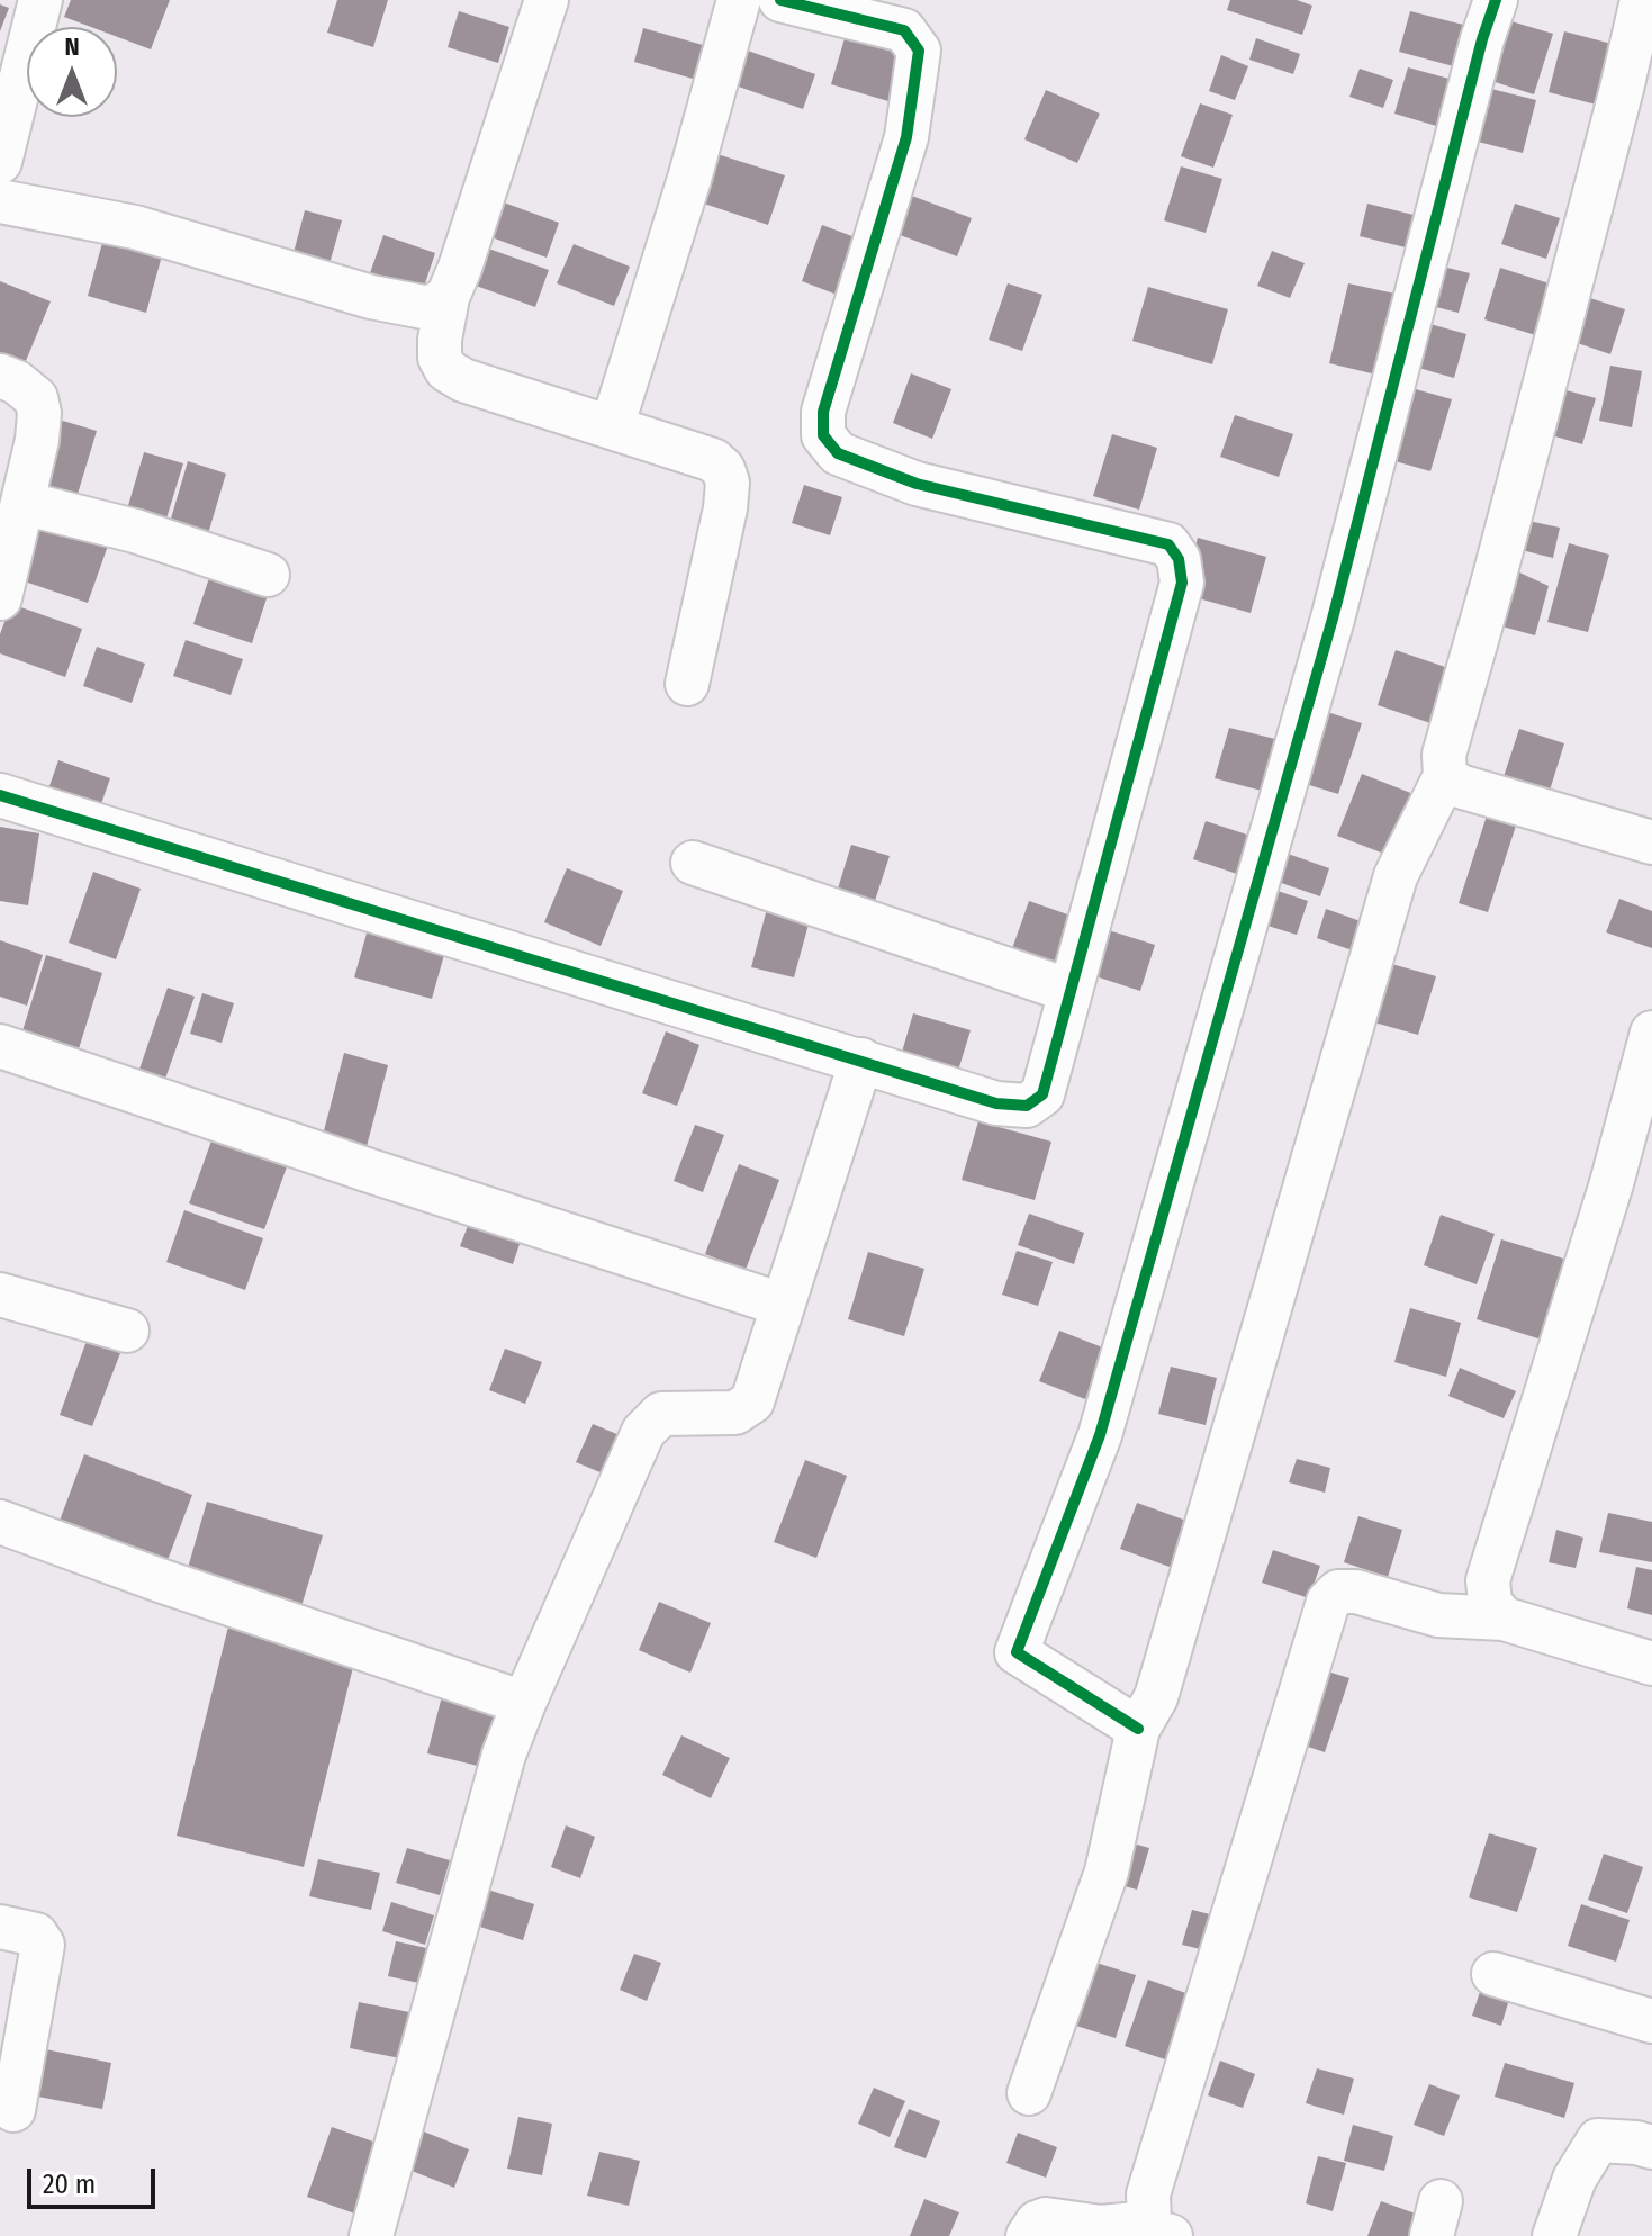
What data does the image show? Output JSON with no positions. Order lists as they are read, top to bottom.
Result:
{
  "scale_bar": "20 m",
  "north": "top"
}
